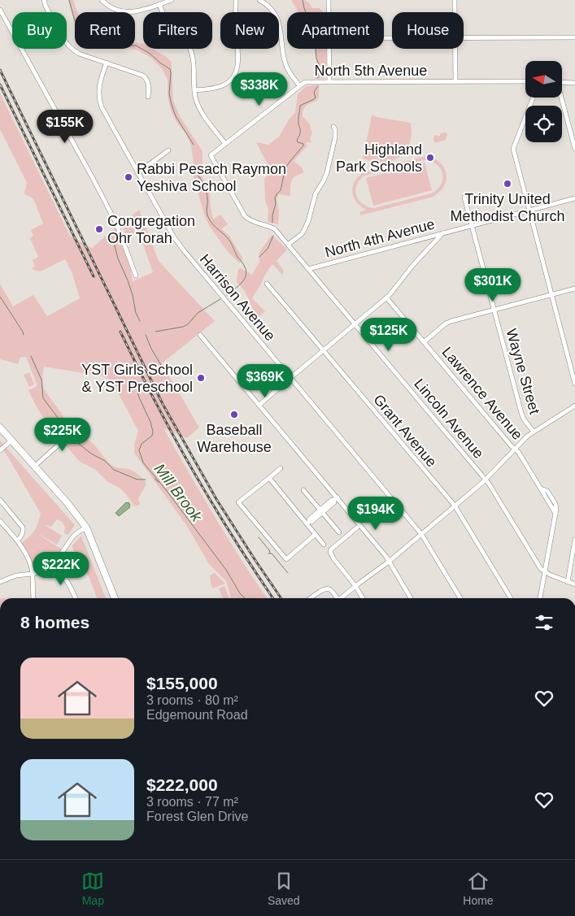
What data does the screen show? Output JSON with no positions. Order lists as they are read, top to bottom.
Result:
{
  "streets": {
    "street": [
      "North 5th Avenue",
      "North 4th Avenue",
      "Harrison Avenue",
      "Wayne Street",
      "Lawrence Avenue",
      "Lincoln Avenue",
      "Grant Avenue"
    ]
  },
  "crossings": [
    ["North 5th Avenue", "Lincoln Avenue"],
    ["North 4th Avenue", "Wayne Street"],
    ["North 4th Avenue", "Lincoln Avenue"],
    ["Lawrence Avenue", "Lincoln Avenue"]
  ],
  "water": ["Mill Brook"],
  "places": [
    "Highland Park Schools",
    "Rabbi Pesach Raymon Yeshiva School",
    "Trinity United Methodist Church",
    "Congregation Ohr Torah",
    "YST Girls School & YST Preschool",
    "Baseball Warehouse"
  ],
  "north": "left",
  "page": {
    "chip": [
      "Buy",
      "Rent",
      "Filters",
      "New",
      "Apartment",
      "House"
    ],
    "price": [
      "$338K",
      "$155K",
      "$301K",
      "$125K",
      "$369K",
      "$225K",
      "$194K",
      "$222K"
    ],
    "heading": "8 homes",
    "list": [
      {
        "name": "$155,000",
        "note": "3 rooms · 80 m² · Edgemount Road"
      },
      {
        "name": "$222,000",
        "note": "3 rooms · 77 m² · Forest Glen Drive"
      }
    ],
    "tabs": ["Map", "Saved", "Home"]
  }
}
